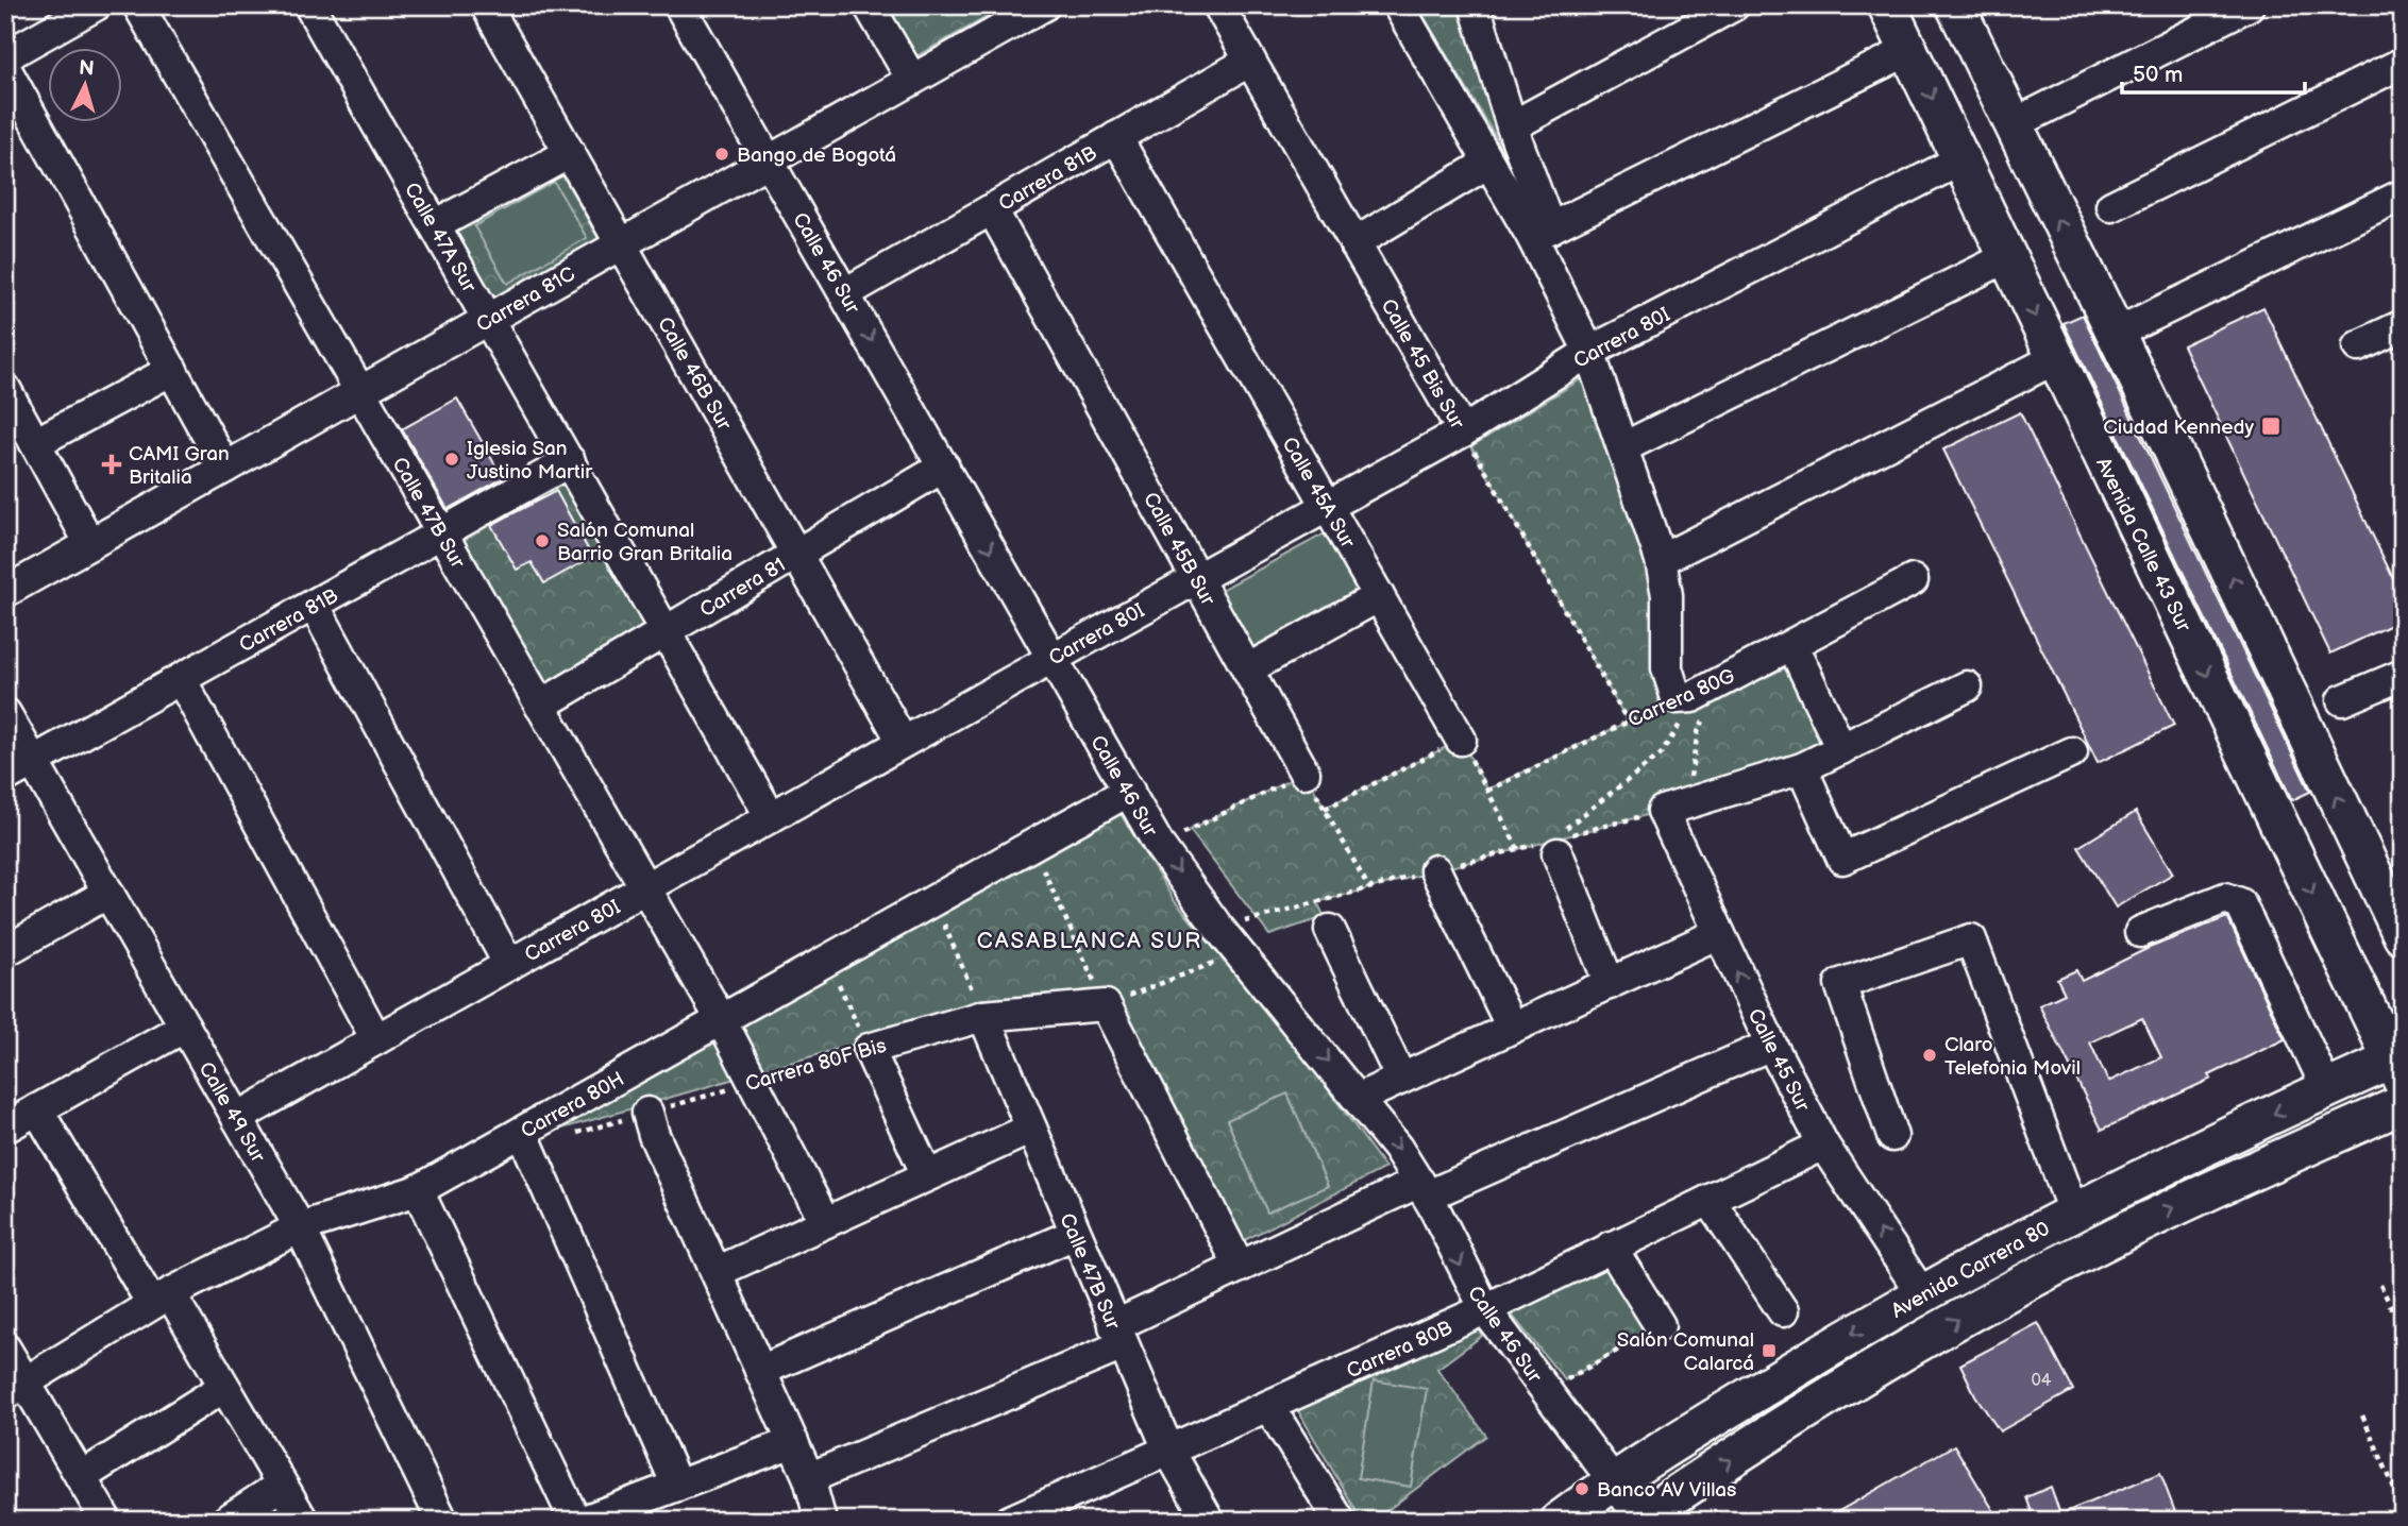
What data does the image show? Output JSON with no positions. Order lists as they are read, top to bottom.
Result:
{
  "streets": {
    "main road": ["Avenida Calle 43 Sur", "Avenida Carrera 80"],
    "street": [
      "Carrera 81B",
      "Calle 47A Sur",
      "Calle 46 Sur",
      "Carrera 81C",
      "Carrera 80I",
      "Calle 45 Bis Sur",
      "Calle 46B Sur",
      "Calle 45A Sur",
      "Calle 47B Sur",
      "Calle 45B Sur",
      "Carrera 81",
      "Carrera 80G",
      "Calle 45 Sur",
      "Carrera 80F Bis",
      "Carrera 80H",
      "Calle 49 Sur",
      "Carrera 80B"
    ]
  },
  "crossings": [
    ["Carrera 81B", "Calle 47A Sur"],
    ["Carrera 81B", "Calle 46 Sur"],
    ["Carrera 81B", "Calle 45 Bis Sur"],
    ["Carrera 81B", "Calle 45A Sur"],
    ["Carrera 81B", "Calle 47B Sur"],
    ["Carrera 81B", "Calle 45B Sur"],
    ["Carrera 81B", "Calle 49 Sur"],
    ["Calle 47A Sur", "Carrera 81C"],
    ["Calle 47A Sur", "Carrera 80I"],
    ["Calle 47A Sur", "Carrera 81"],
    ["Calle 46 Sur", "Carrera 81C"],
    ["Calle 46 Sur", "Carrera 80I"],
    ["Calle 46 Sur", "Carrera 81"],
    ["Calle 46 Sur", "Carrera 80H"],
    ["Calle 46 Sur", "Avenida Carrera 80"],
    ["Calle 46 Sur", "Carrera 80B"],
    ["Carrera 81C", "Calle 46B Sur"],
    ["Carrera 81C", "Calle 47B Sur"],
    ["Carrera 80I", "Calle 45 Bis Sur"],
    ["Carrera 80I", "Calle 46B Sur"],
    ["Carrera 80I", "Calle 45A Sur"],
    ["Carrera 80I", "Calle 47B Sur"],
    ["Carrera 80I", "Avenida Calle 43 Sur"],
    ["Carrera 80I", "Calle 45B Sur"],
    ["Carrera 80I", "Calle 49 Sur"],
    ["Calle 45 Bis Sur", "Carrera 80G"],
    ["Calle 46B Sur", "Carrera 81"],
    ["Calle 47B Sur", "Carrera 81"],
    ["Calle 47B Sur", "Carrera 80F Bis"],
    ["Calle 47B Sur", "Carrera 80H"],
    ["Calle 47B Sur", "Carrera 80B"],
    ["Avenida Calle 43 Sur", "Avenida Carrera 80"],
    ["Calle 45 Sur", "Avenida Carrera 80"],
    ["Calle 45 Sur", "Carrera 80B"],
    ["Carrera 80F Bis", "Carrera 80H"],
    ["Carrera 80H", "Calle 49 Sur"]
  ],
  "districts": ["CASABLANCA SUR"],
  "places": {
    "other": [
      "Bango de Bogotá",
      "Iglesia San Justino Martir",
      "Salón Comunal Barrio Gran Britalia",
      "Claro Telefonia Movil",
      "Banco AV Villas"
    ],
    "transit": ["Ciudad Kennedy", "Salón Comunal Calarcá"],
    "health": ["CAMI Gran Britalia"]
  },
  "house_numbers": ["04"],
  "scale_bar": "50 m",
  "north": "top"
}
